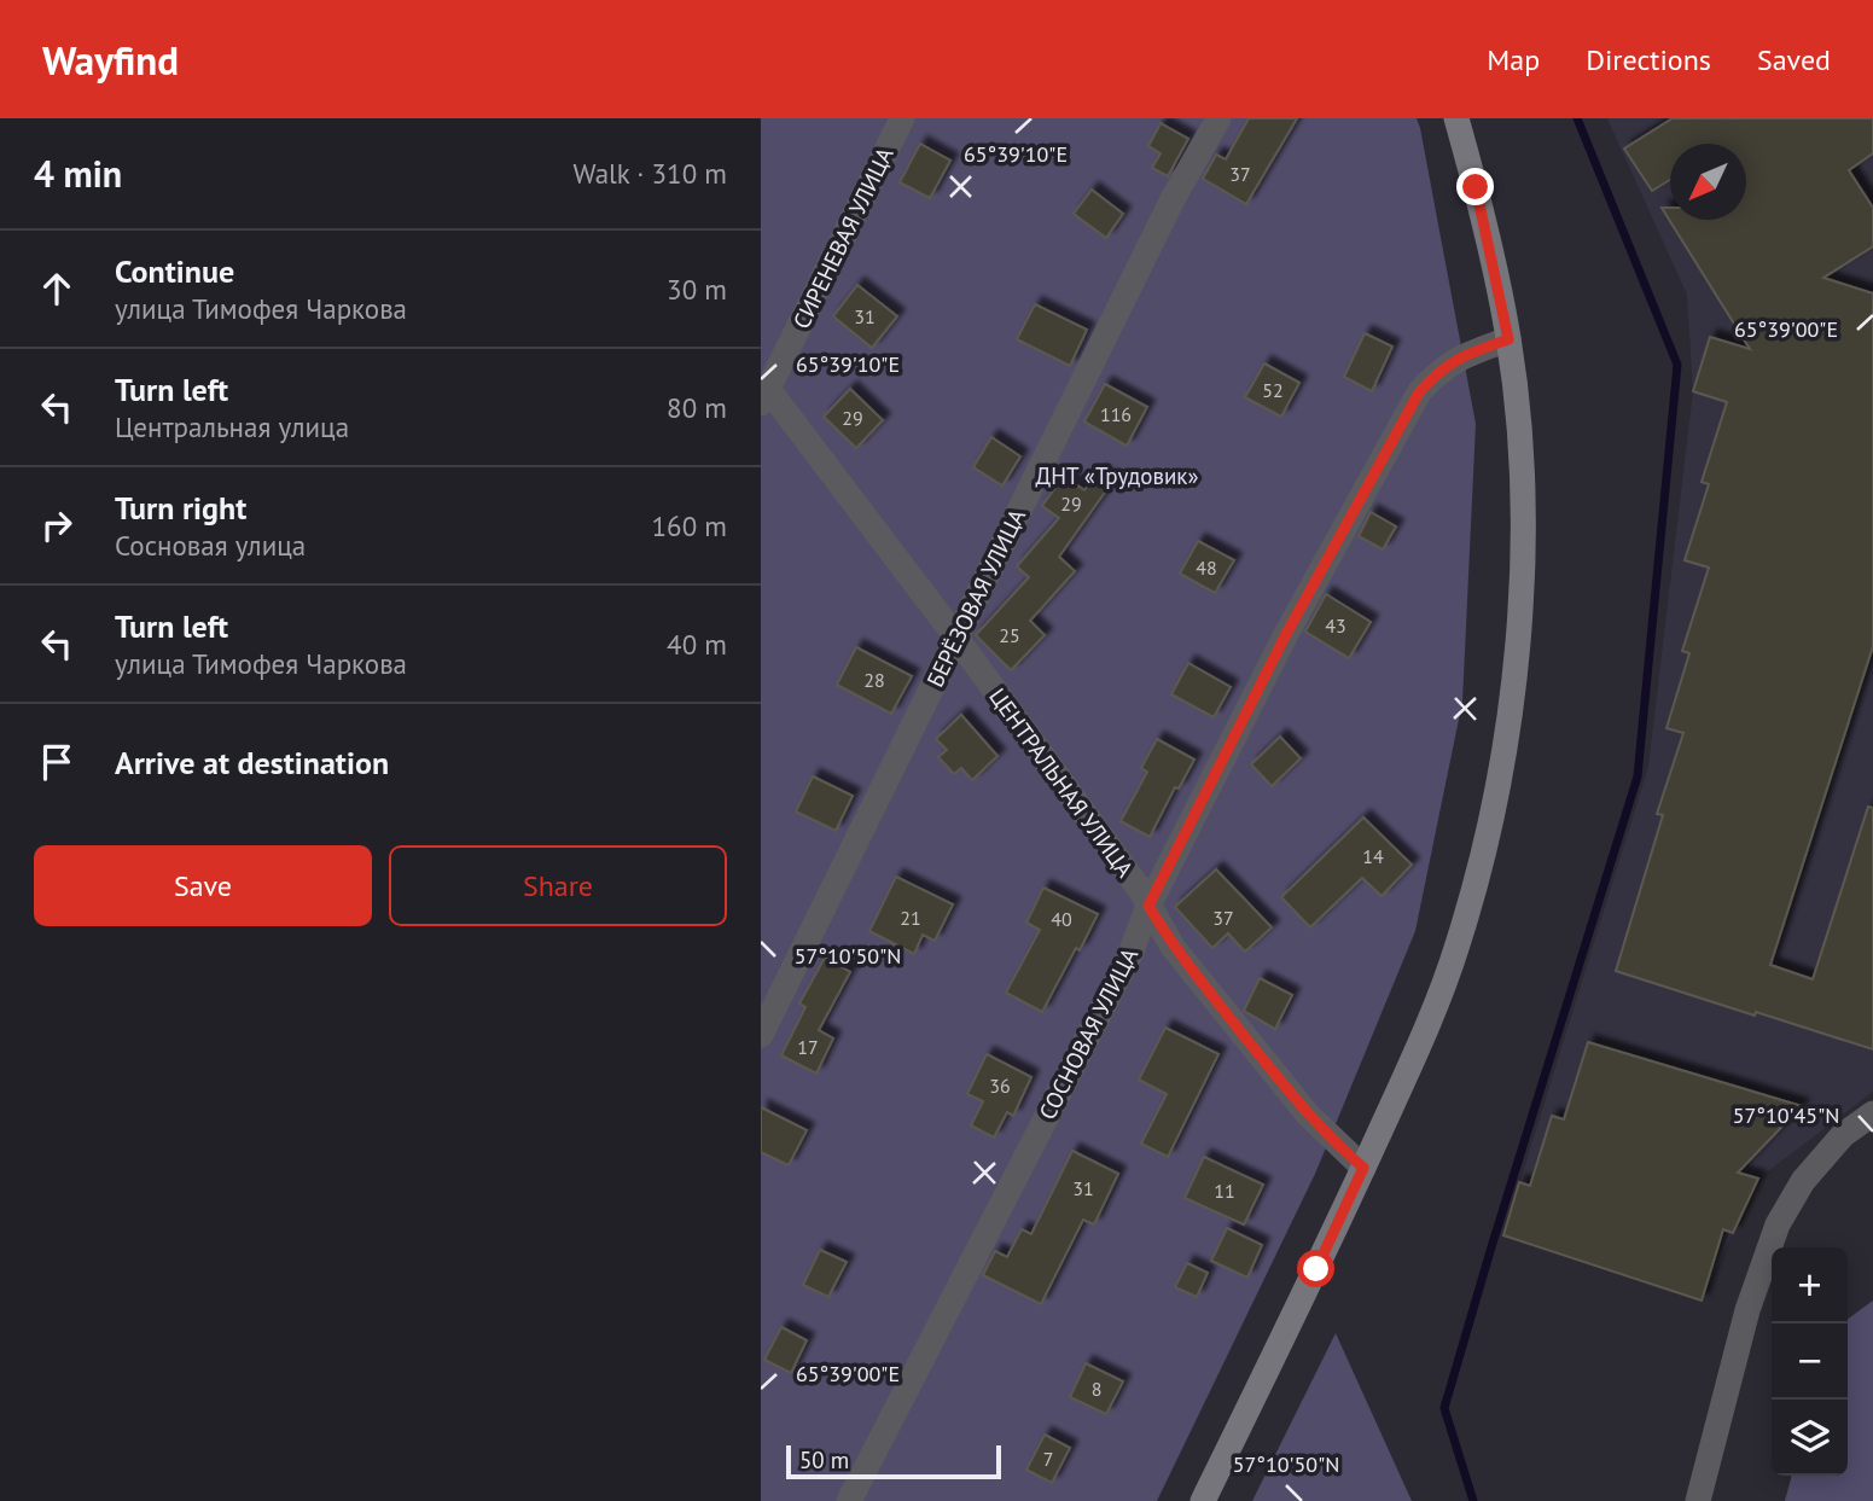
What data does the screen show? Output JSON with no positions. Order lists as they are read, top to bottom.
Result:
{
  "streets": {
    "street": [
      "СИРЕНЕВАЯ УЛИЦА",
      "БЕРЁЗОВАЯ УЛИЦА",
      "ЦЕНТРАЛЬНАЯ УЛИЦА",
      "СОСНОВАЯ УЛИЦА"
    ]
  },
  "crossings": [
    ["СИРЕНЕВАЯ УЛИЦА", "ЦЕНТРАЛЬНАЯ УЛИЦА"],
    ["БЕРЁЗОВАЯ УЛИЦА", "ЦЕНТРАЛЬНАЯ УЛИЦА"],
    ["ЦЕНТРАЛЬНАЯ УЛИЦА", "СОСНОВАЯ УЛИЦА"]
  ],
  "parks": ["ДНТ «Трудовик»"],
  "house_numbers": [
    "37",
    "31",
    "52",
    "116",
    "29",
    "29",
    "48",
    "43",
    "25",
    "28",
    "14",
    "21",
    "37",
    "40",
    "17",
    "36",
    "31",
    "11",
    "8",
    "7"
  ],
  "scale_bar": "50 m",
  "north": "bottom left",
  "page": {
    "header": "Wayfind",
    "nav": ["Map", "Directions", "Saved"],
    "heading": ["4 min", "Walk · 310 m"],
    "list": [
      ["Continue", "улица Тимофея Чаркова", "30 m"],
      ["Turn left", "Центральная улица", "80 m"],
      ["Turn right", "Сосновая улица", "160 m"],
      ["Turn left", "улица Тимофея Чаркова", "40 m"],
      "Arrive at destination"
    ],
    "buttons": ["Save", "Share"],
    "map_buttons": ["+", "−"],
    "scale": "50 m"
  },
  "coordinates": [
    "65°39'10\"E",
    "65°39'00\"E",
    "57°10'50\"N",
    "57°10'45\"N"
  ]
}
